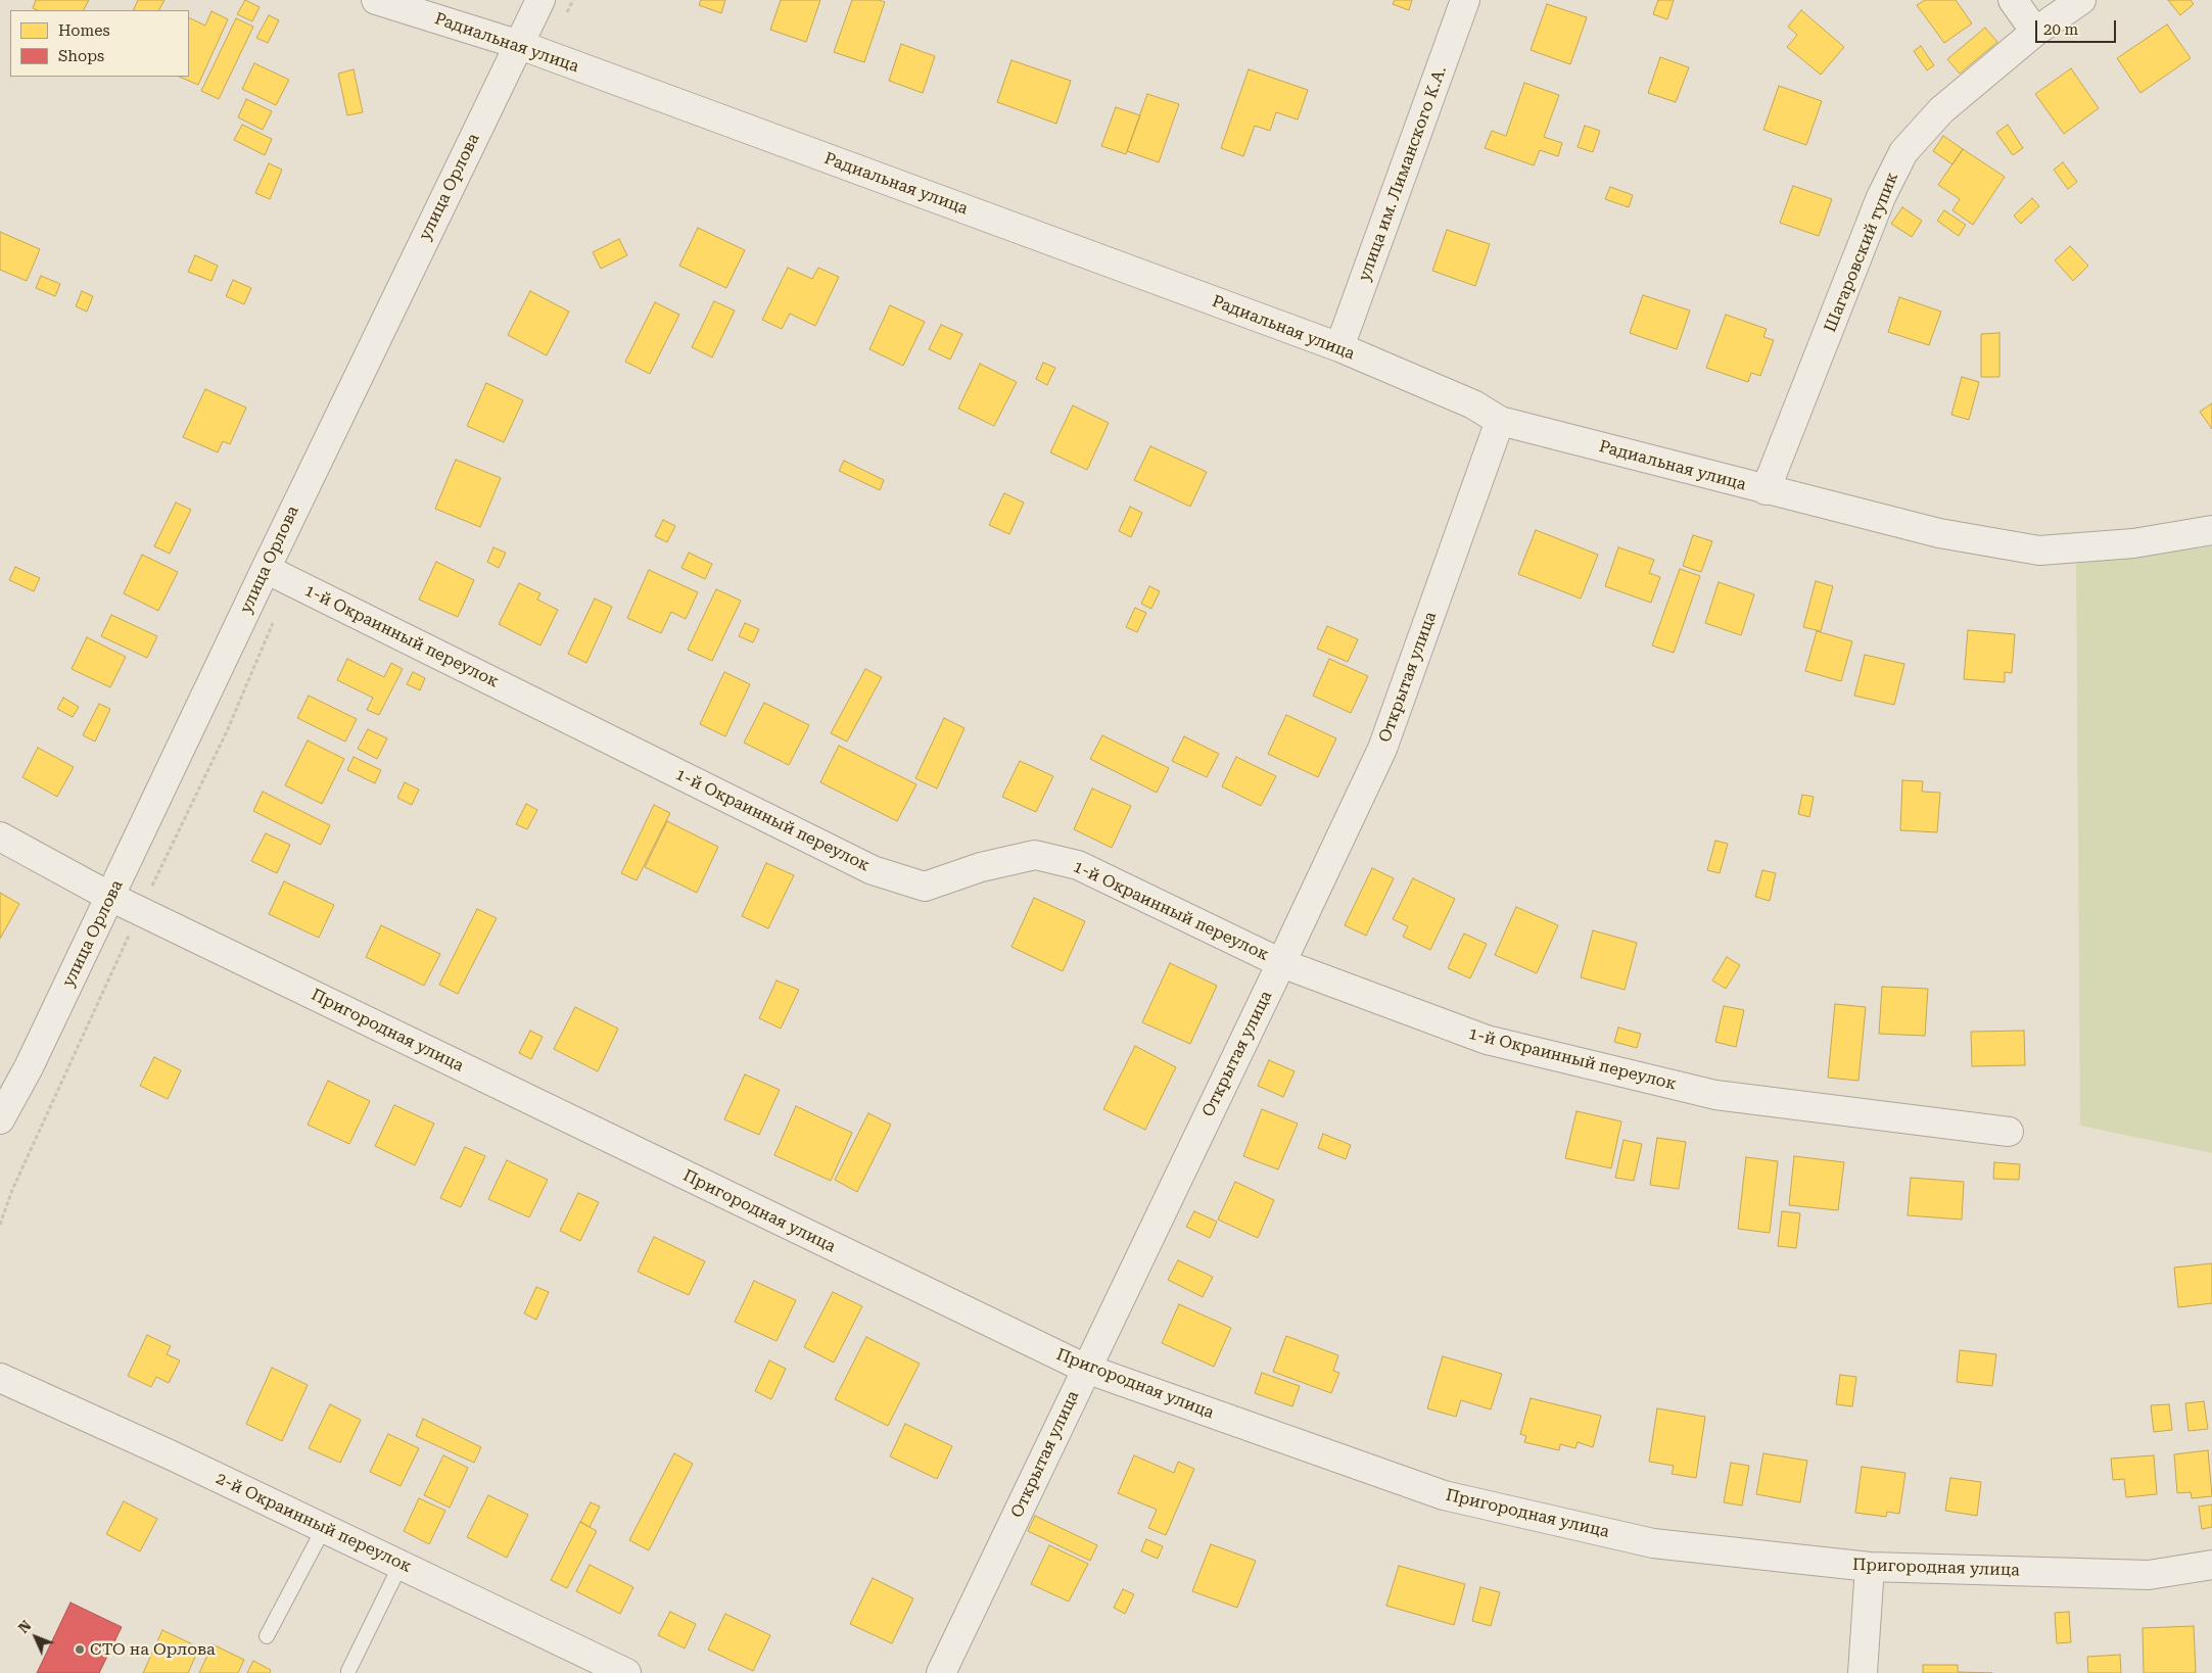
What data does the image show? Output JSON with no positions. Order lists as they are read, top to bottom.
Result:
{
  "streets": {
    "street": [
      "Радиальная улица",
      "улица им. Лиманского К.А.",
      "улица Орлова",
      "Шагаровский тупик",
      "1-й Окраинный переулок",
      "Открытая улица",
      "Пригородная улица",
      "2-й Окраинный переулок"
    ]
  },
  "crossings": [
    ["Радиальная улица", "улица им. Лиманского К.А."],
    ["Радиальная улица", "улица Орлова"],
    ["Радиальная улица", "Шагаровский тупик"],
    ["Радиальная улица", "Открытая улица"],
    ["улица Орлова", "1-й Окраинный переулок"],
    ["улица Орлова", "Пригородная улица"],
    ["1-й Окраинный переулок", "Открытая улица"],
    ["Открытая улица", "Пригородная улица"]
  ],
  "places": ["СТО на Орлова"],
  "legend": ["Homes", "Shops"],
  "scale_bar": "20 m",
  "north": "top left"
}
